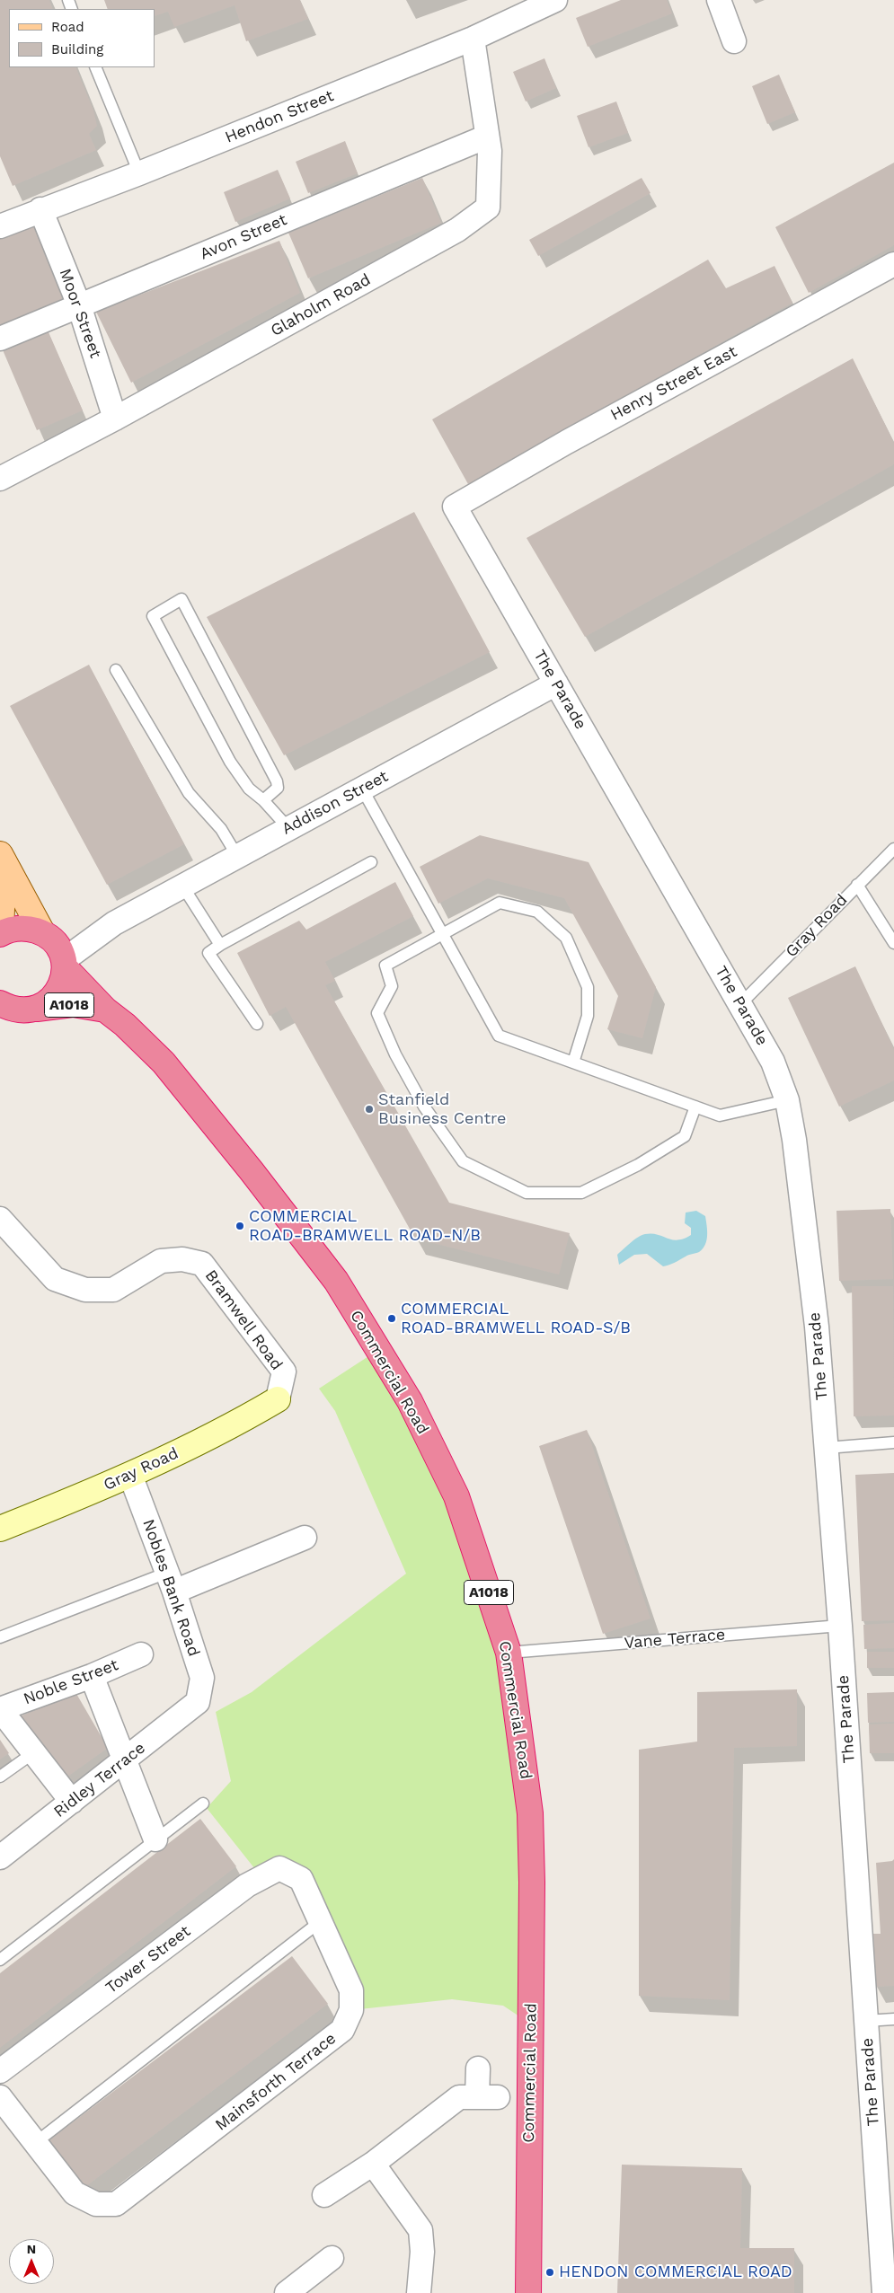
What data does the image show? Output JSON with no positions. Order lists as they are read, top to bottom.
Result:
{
  "streets": {
    "highway": ["A1018", "Commercial Road"],
    "street": [
      "Hendon Street",
      "Avon Street",
      "Glaholm Road",
      "Moor Street",
      "Henry Street East",
      "The Parade",
      "Addison Street",
      "Gray Road",
      "Bramwell Road",
      "Nobles Bank Road",
      "Noble Street",
      "Ridley Terrace",
      "Tower Street",
      "Mainsforth Terrace"
    ],
    "lane": ["Vane Terrace"]
  },
  "crossings": [
    ["Hendon Street", "Glaholm Road"],
    ["Hendon Street", "Moor Street"],
    ["Avon Street", "Glaholm Road"],
    ["Avon Street", "Moor Street"],
    ["Glaholm Road", "Moor Street"],
    ["Henry Street East", "The Parade"],
    ["The Parade", "Addison Street"],
    ["The Parade", "Gray Road"],
    ["The Parade", "Vane Terrace"],
    ["Gray Road", "Bramwell Road"],
    ["Gray Road", "Nobles Bank Road"],
    ["Commercial Road", "Vane Terrace"],
    ["Nobles Bank Road", "Ridley Terrace"],
    ["Tower Street", "Mainsforth Terrace"]
  ],
  "places": [
    "Stanfield Business Centre",
    "COMMERCIAL ROAD-BRAMWELL ROAD-N/B",
    "COMMERCIAL ROAD-BRAMWELL ROAD-S/B",
    "HENDON COMMERCIAL ROAD"
  ],
  "legend": ["Road", "Building"],
  "north": "top"
}
